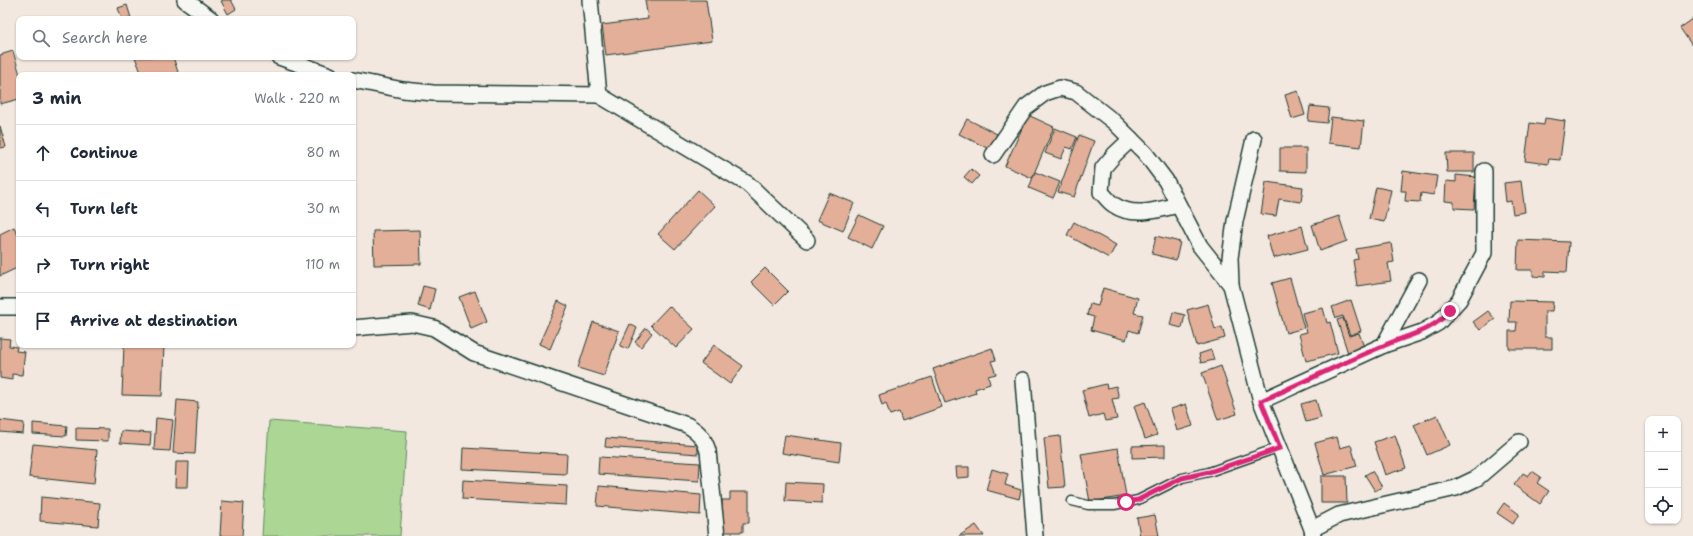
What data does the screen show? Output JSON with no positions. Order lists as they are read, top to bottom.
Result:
{
  "page": {
    "search": "Search here",
    "heading": ["3 min", "Walk · 220 m"],
    "list": [
      ["Continue", "80 m"],
      ["Turn left", "30 m"],
      ["Turn right", "110 m"],
      "Arrive at destination"
    ],
    "map_buttons": ["+", "−"]
  }
}
